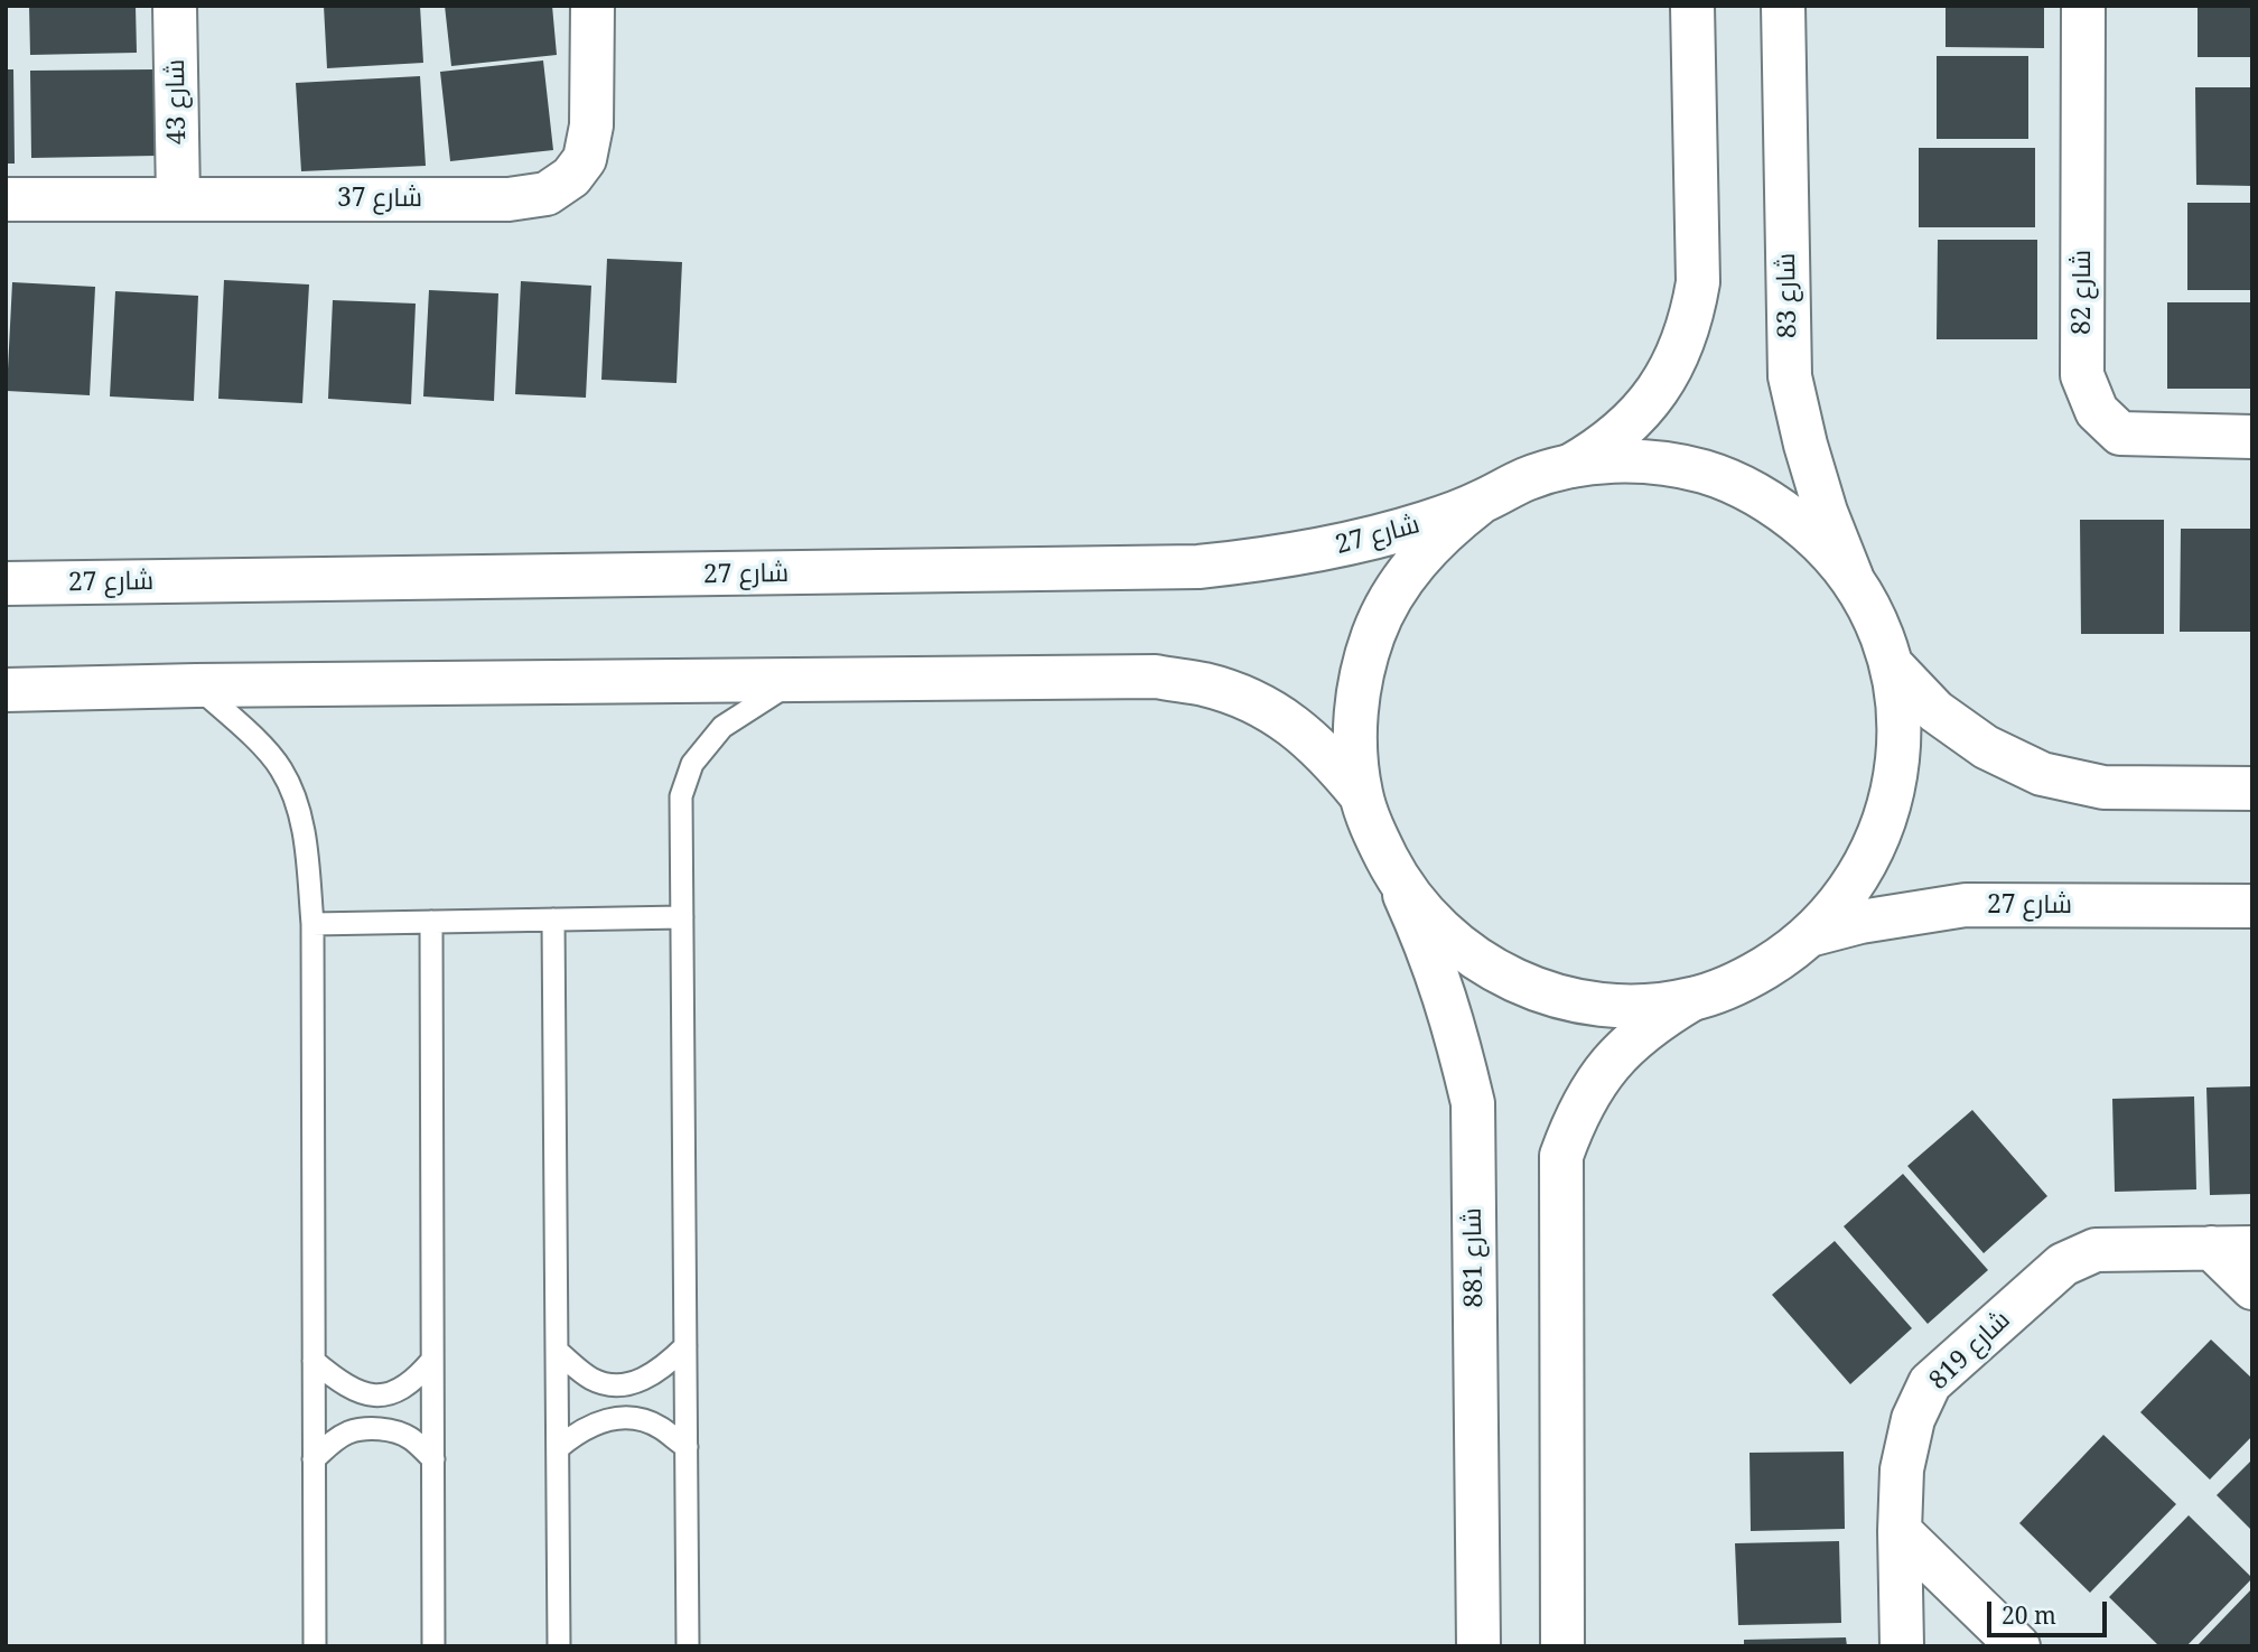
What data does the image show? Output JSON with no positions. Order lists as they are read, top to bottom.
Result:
{
  "streets": {
    "main road": [
      "شارع 43",
      "شارع 37",
      "شارع 82",
      "شارع 83",
      "شارع 27",
      "شارع 881",
      "شارع 819"
    ]
  },
  "crossings": [
    ["شارع 43", "شارع 37"]
  ],
  "scale_bar": "20 m"
}
